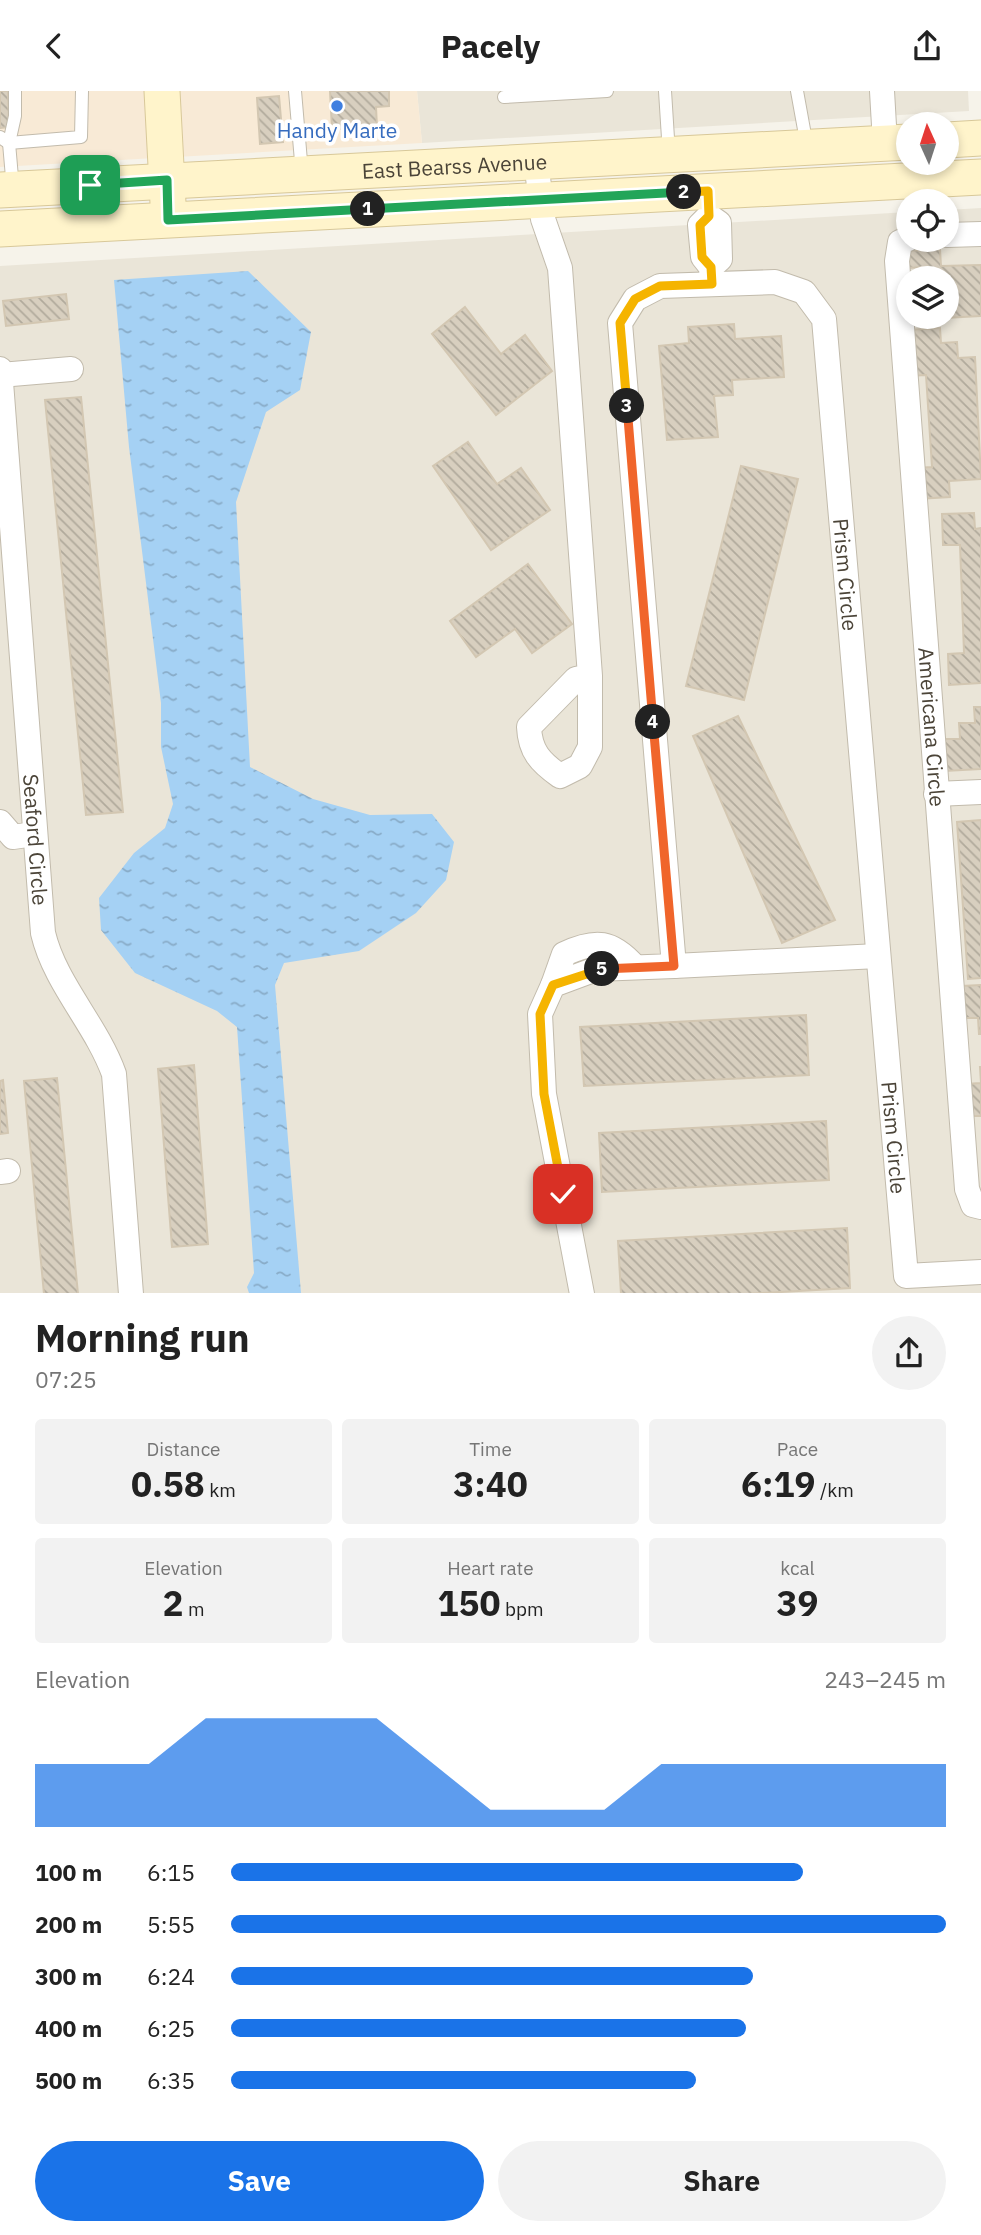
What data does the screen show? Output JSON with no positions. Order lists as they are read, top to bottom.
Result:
{
  "streets": {
    "main road": ["East Bearss Avenue"],
    "street": ["Prism Circle", "Americana Circle", "Seaford Circle"]
  },
  "places": ["Handy Marte"],
  "north": "top",
  "page": {
    "header": "Pacely",
    "pins": [
      "2",
      "1",
      "3",
      "4",
      "5"
    ],
    "heading": ["Morning run", "07:25"],
    "stats": [
      ["Distance", "0.58 km"],
      ["Time", "3:40"],
      ["Pace", "6:19 /km"],
      ["Elevation", "2 m"],
      ["Heart rate", "150 bpm"],
      ["kcal", "39"]
    ],
    "chart": ["Elevation", "243–245 m"],
    "list": [
      {
        "name": "100 m",
        "note": "6:15"
      },
      {
        "name": "200 m",
        "note": "5:55"
      },
      {
        "name": "300 m",
        "note": "6:24"
      },
      {
        "name": "400 m",
        "note": "6:25"
      },
      {
        "name": "500 m",
        "note": "6:35"
      }
    ],
    "buttons": ["Save", "Share"]
  }
}
